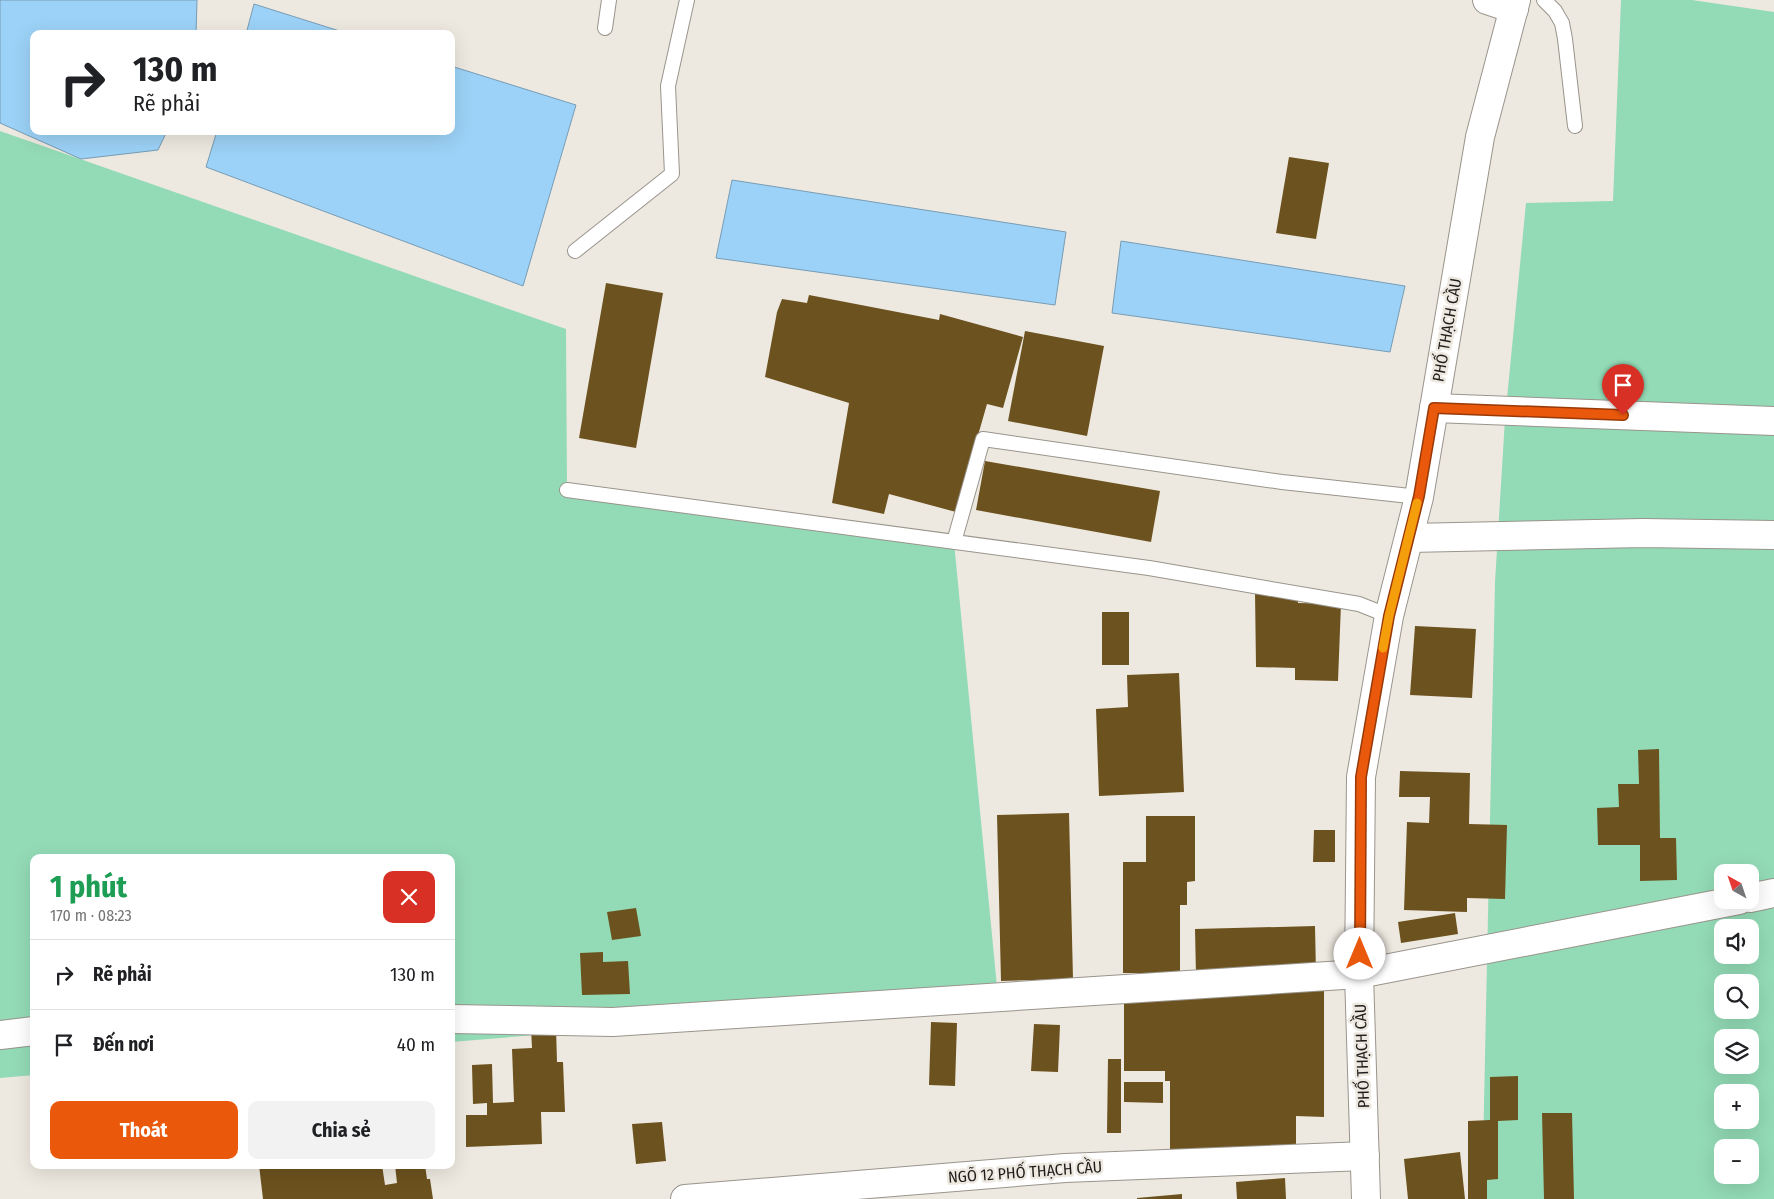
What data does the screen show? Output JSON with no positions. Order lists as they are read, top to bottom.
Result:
{
  "streets": {
    "street": ["PHỐ THẠCH CẦU", "NGÕ 12 PHỐ THẠCH CẦU"]
  },
  "crossings": [
    ["PHỐ THẠCH CẦU", "NGÕ 12 PHỐ THẠCH CẦU"]
  ],
  "north": "top left",
  "page": {
    "turn": ["130 m", "Rẽ phải"],
    "heading": ["1 phút", "170 m · 08:23"],
    "map_buttons": ["+", "−"],
    "list": [
      {
        "name": "Rẽ phải",
        "value": "130 m"
      },
      {
        "name": "Đến nơi",
        "value": "40 m"
      }
    ],
    "buttons": ["Thoát", "Chia sẻ"]
  }
}
